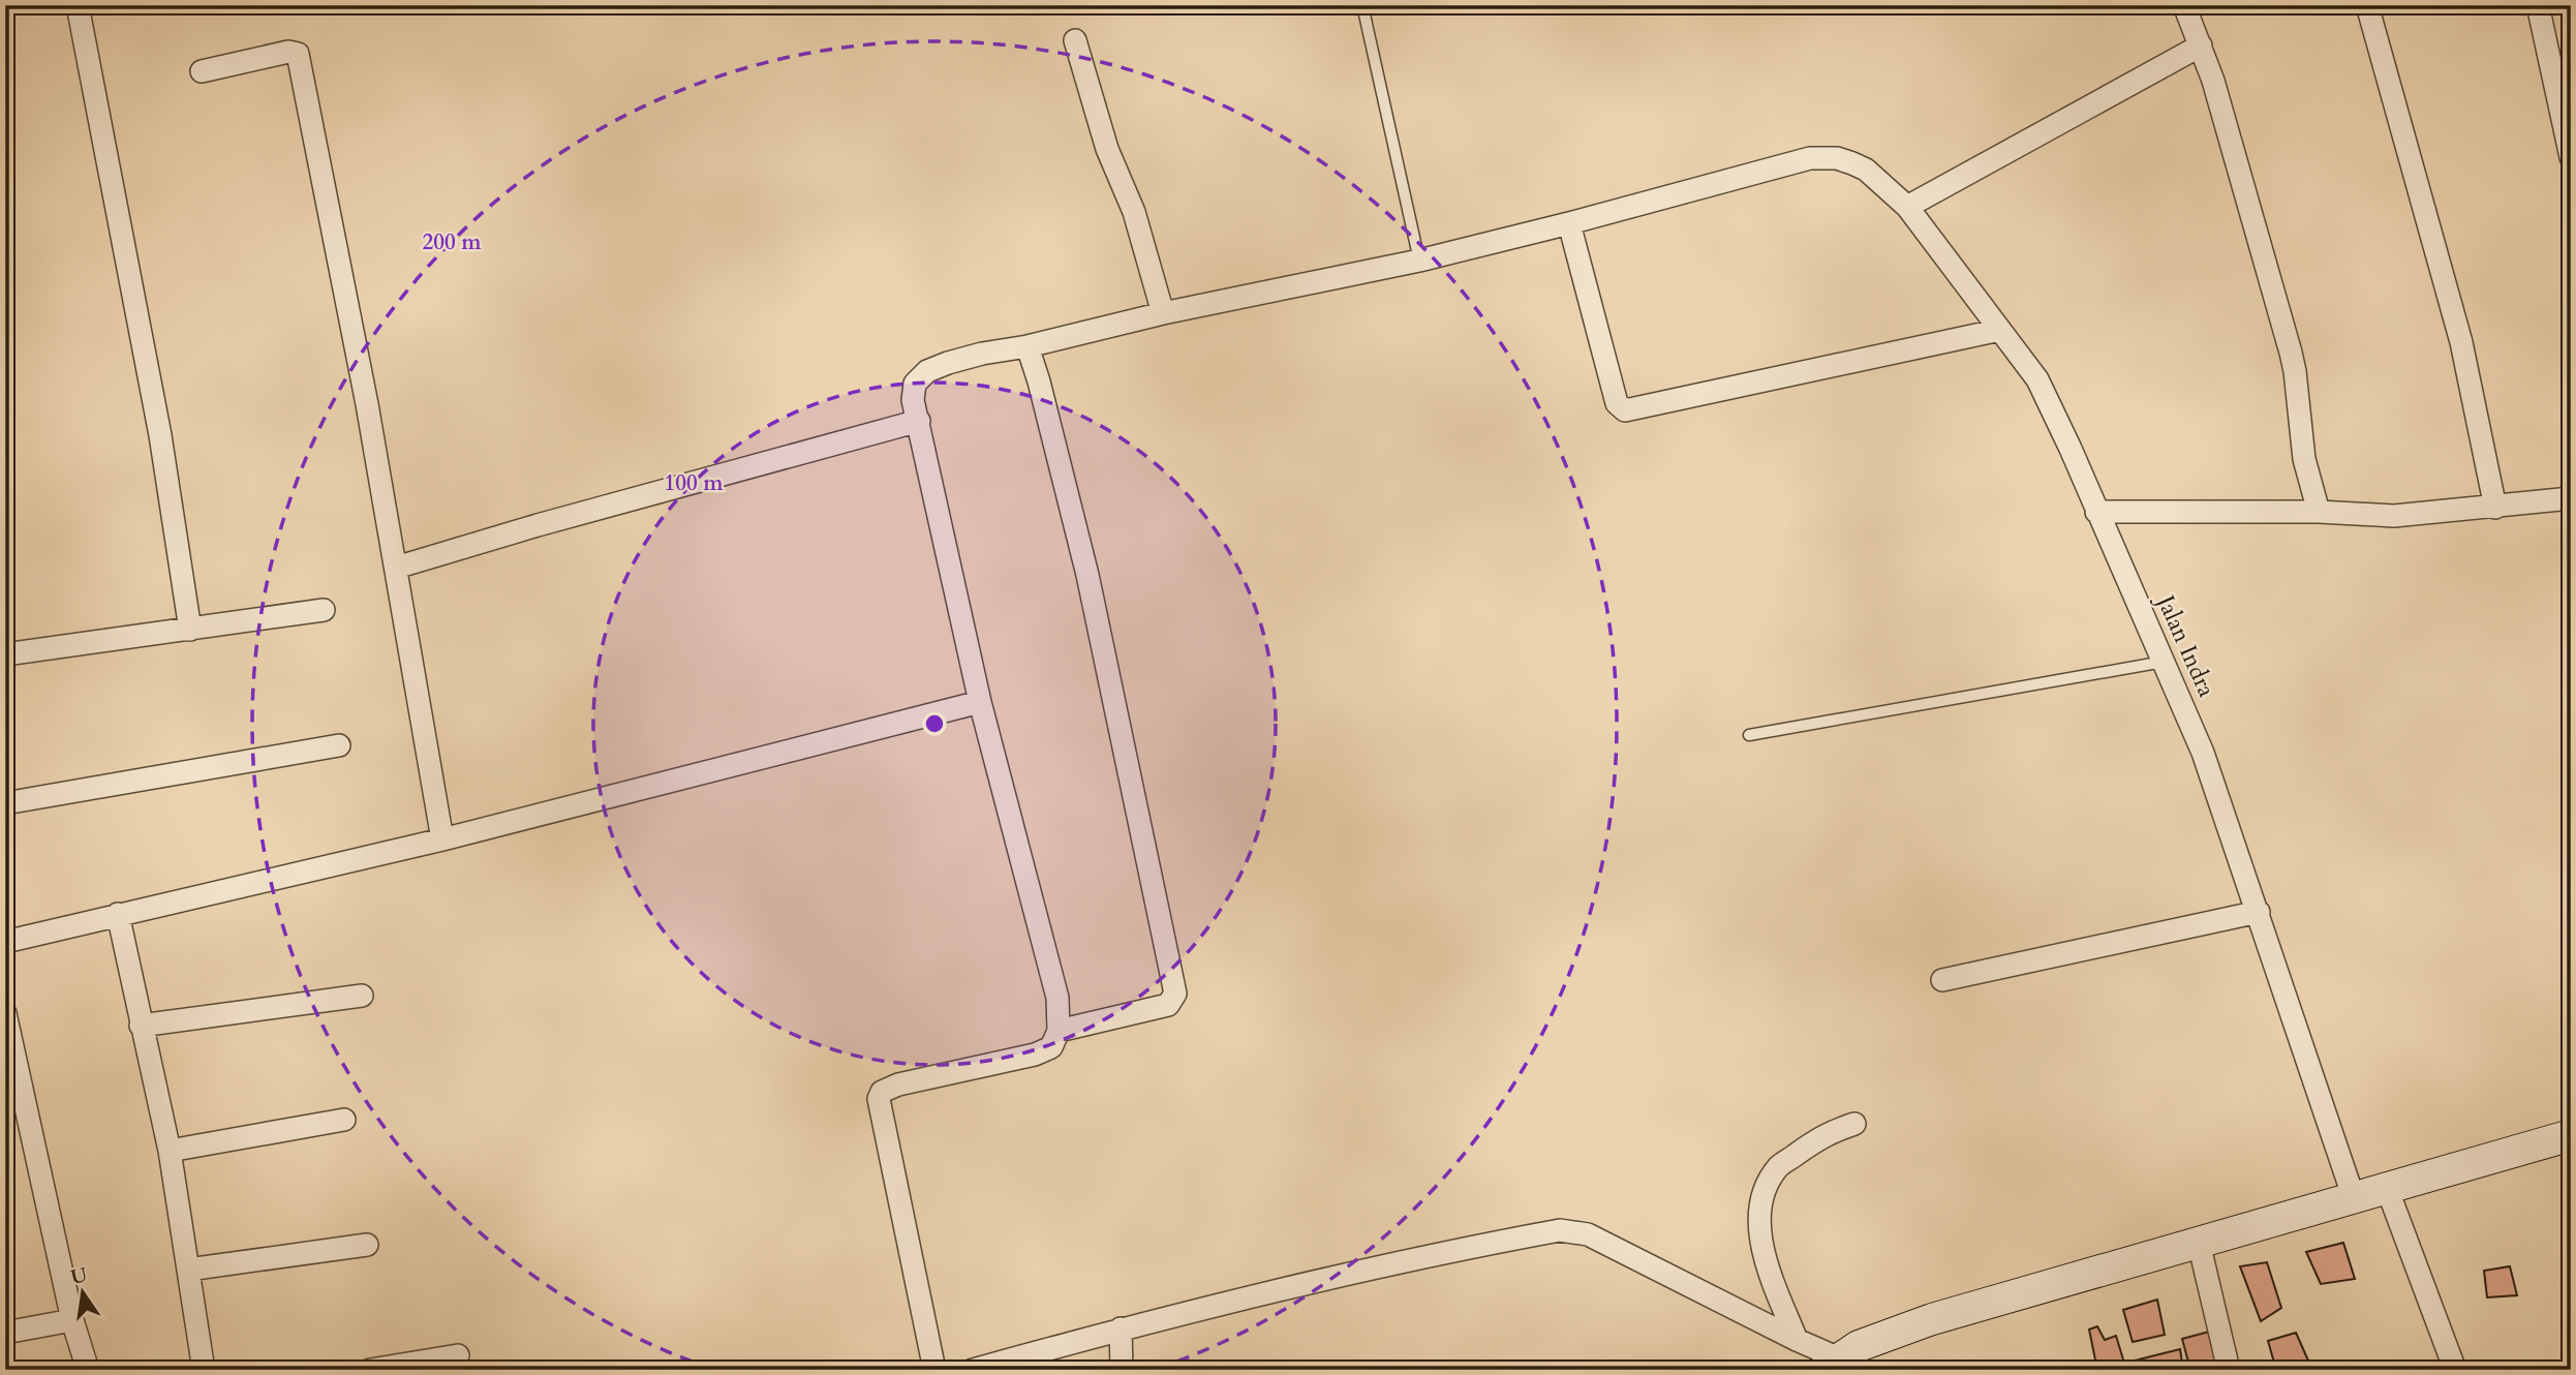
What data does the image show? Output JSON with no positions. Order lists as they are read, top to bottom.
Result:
{
  "streets": {
    "street": ["Jalan Indra"]
  },
  "north": "top",
  "rings": ["200 m", "100 m"]
}
